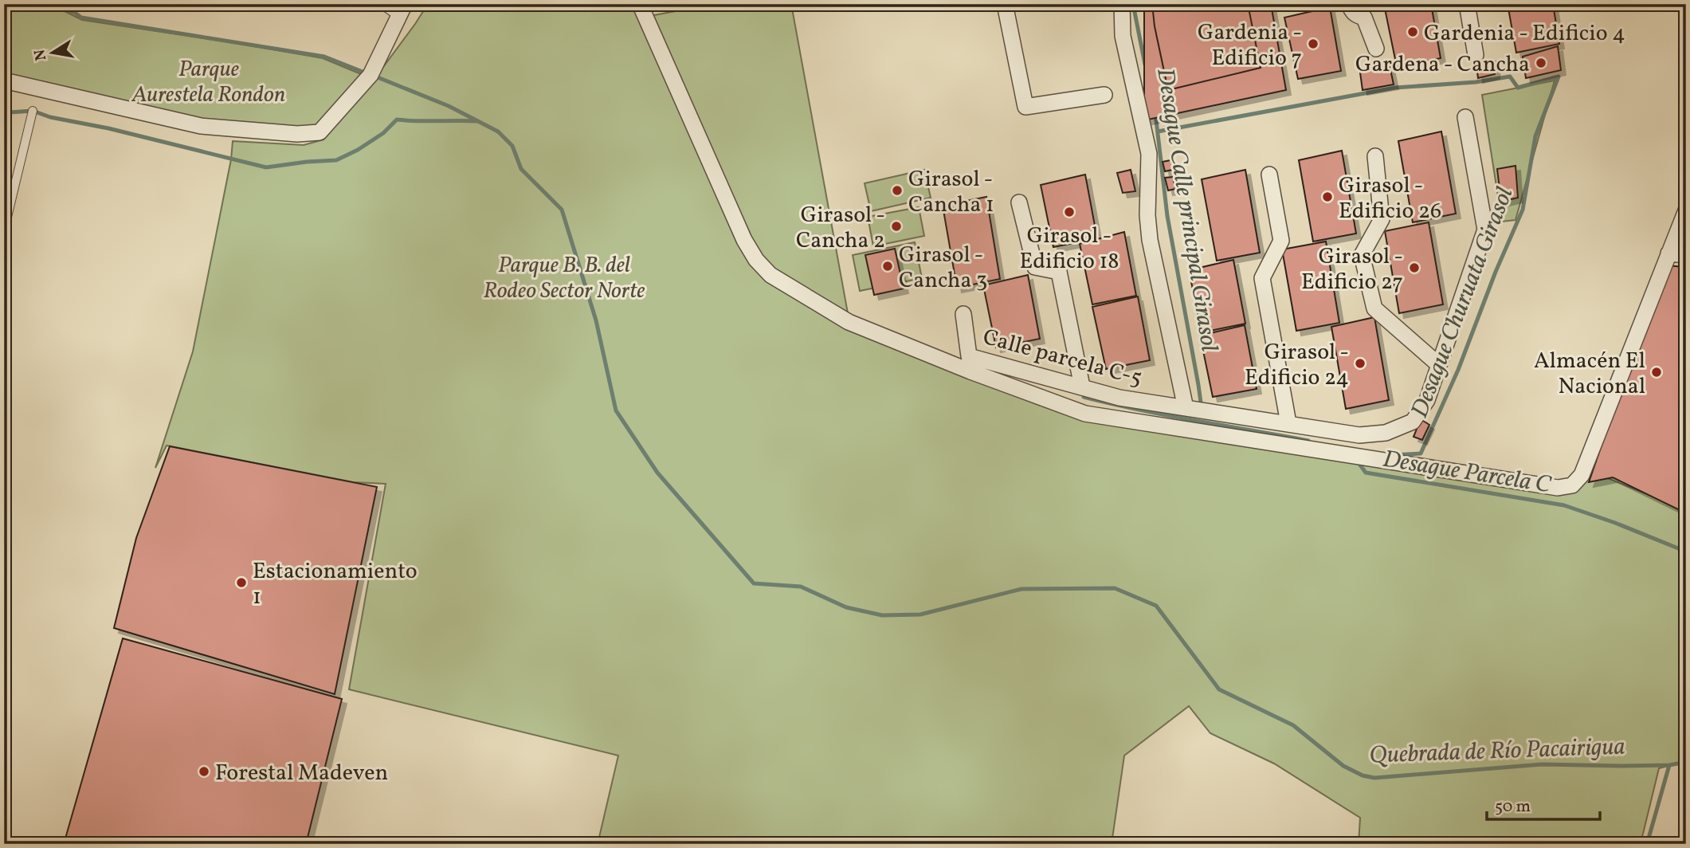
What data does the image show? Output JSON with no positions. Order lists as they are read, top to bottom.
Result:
{
  "streets": {
    "street": ["Calle parcela C-5"]
  },
  "water": [
    "Desague Calle principal Girasol",
    "Desague Churuata Girasol",
    "Desague Parcela C",
    "Quebrada de Río Pacairigua"
  ],
  "parks": ["Parque Aurestela Rondon", "Parque B. B. del Rodeo Sector Norte"],
  "places": [
    "Gardenia - Edificio 4",
    "Gardenia - Edificio 7",
    "Gardena - Cancha",
    "Girasol - Cancha 1",
    "Girasol - Edificio 26",
    "Girasol - Edificio 18",
    "Girasol - Cancha 2",
    "Girasol - Cancha 3",
    "Girasol - Edificio 27",
    "Girasol - Edificio 24",
    "Almacén El Nacional",
    "Estacionamiento 1",
    "Forestal Madeven"
  ],
  "scale_bar": "50 m",
  "north": "left"
}
